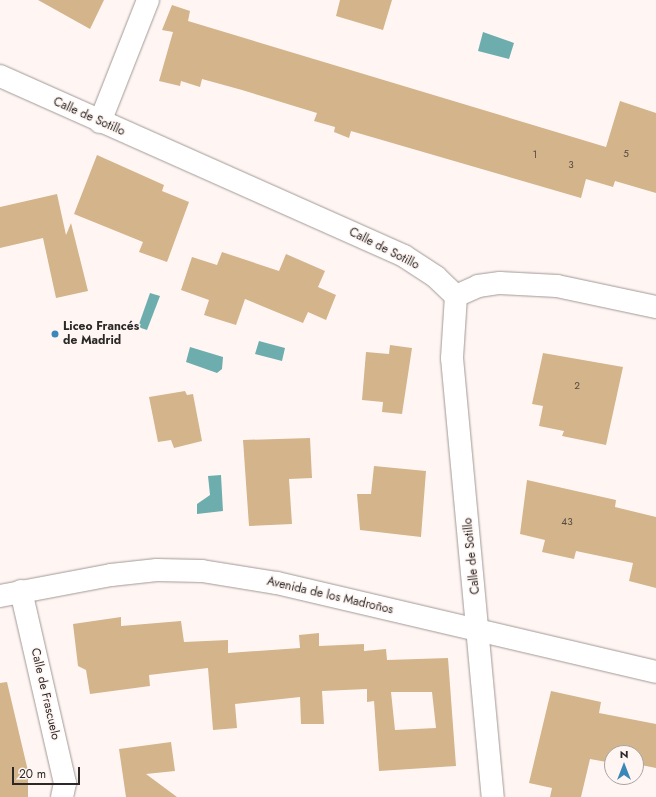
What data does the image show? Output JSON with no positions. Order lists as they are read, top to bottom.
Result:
{
  "streets": {
    "street": ["Calle de Sotillo", "Avenida de los Madroños", "Calle de Frascuelo"]
  },
  "crossings": [
    ["Calle de Sotillo", "Avenida de los Madroños"],
    ["Avenida de los Madroños", "Calle de Frascuelo"]
  ],
  "places": ["Liceo Francés de Madrid"],
  "house_numbers": [
    "5",
    "1",
    "3",
    "2",
    "43"
  ],
  "scale_bar": "20 m",
  "north": "top"
}
